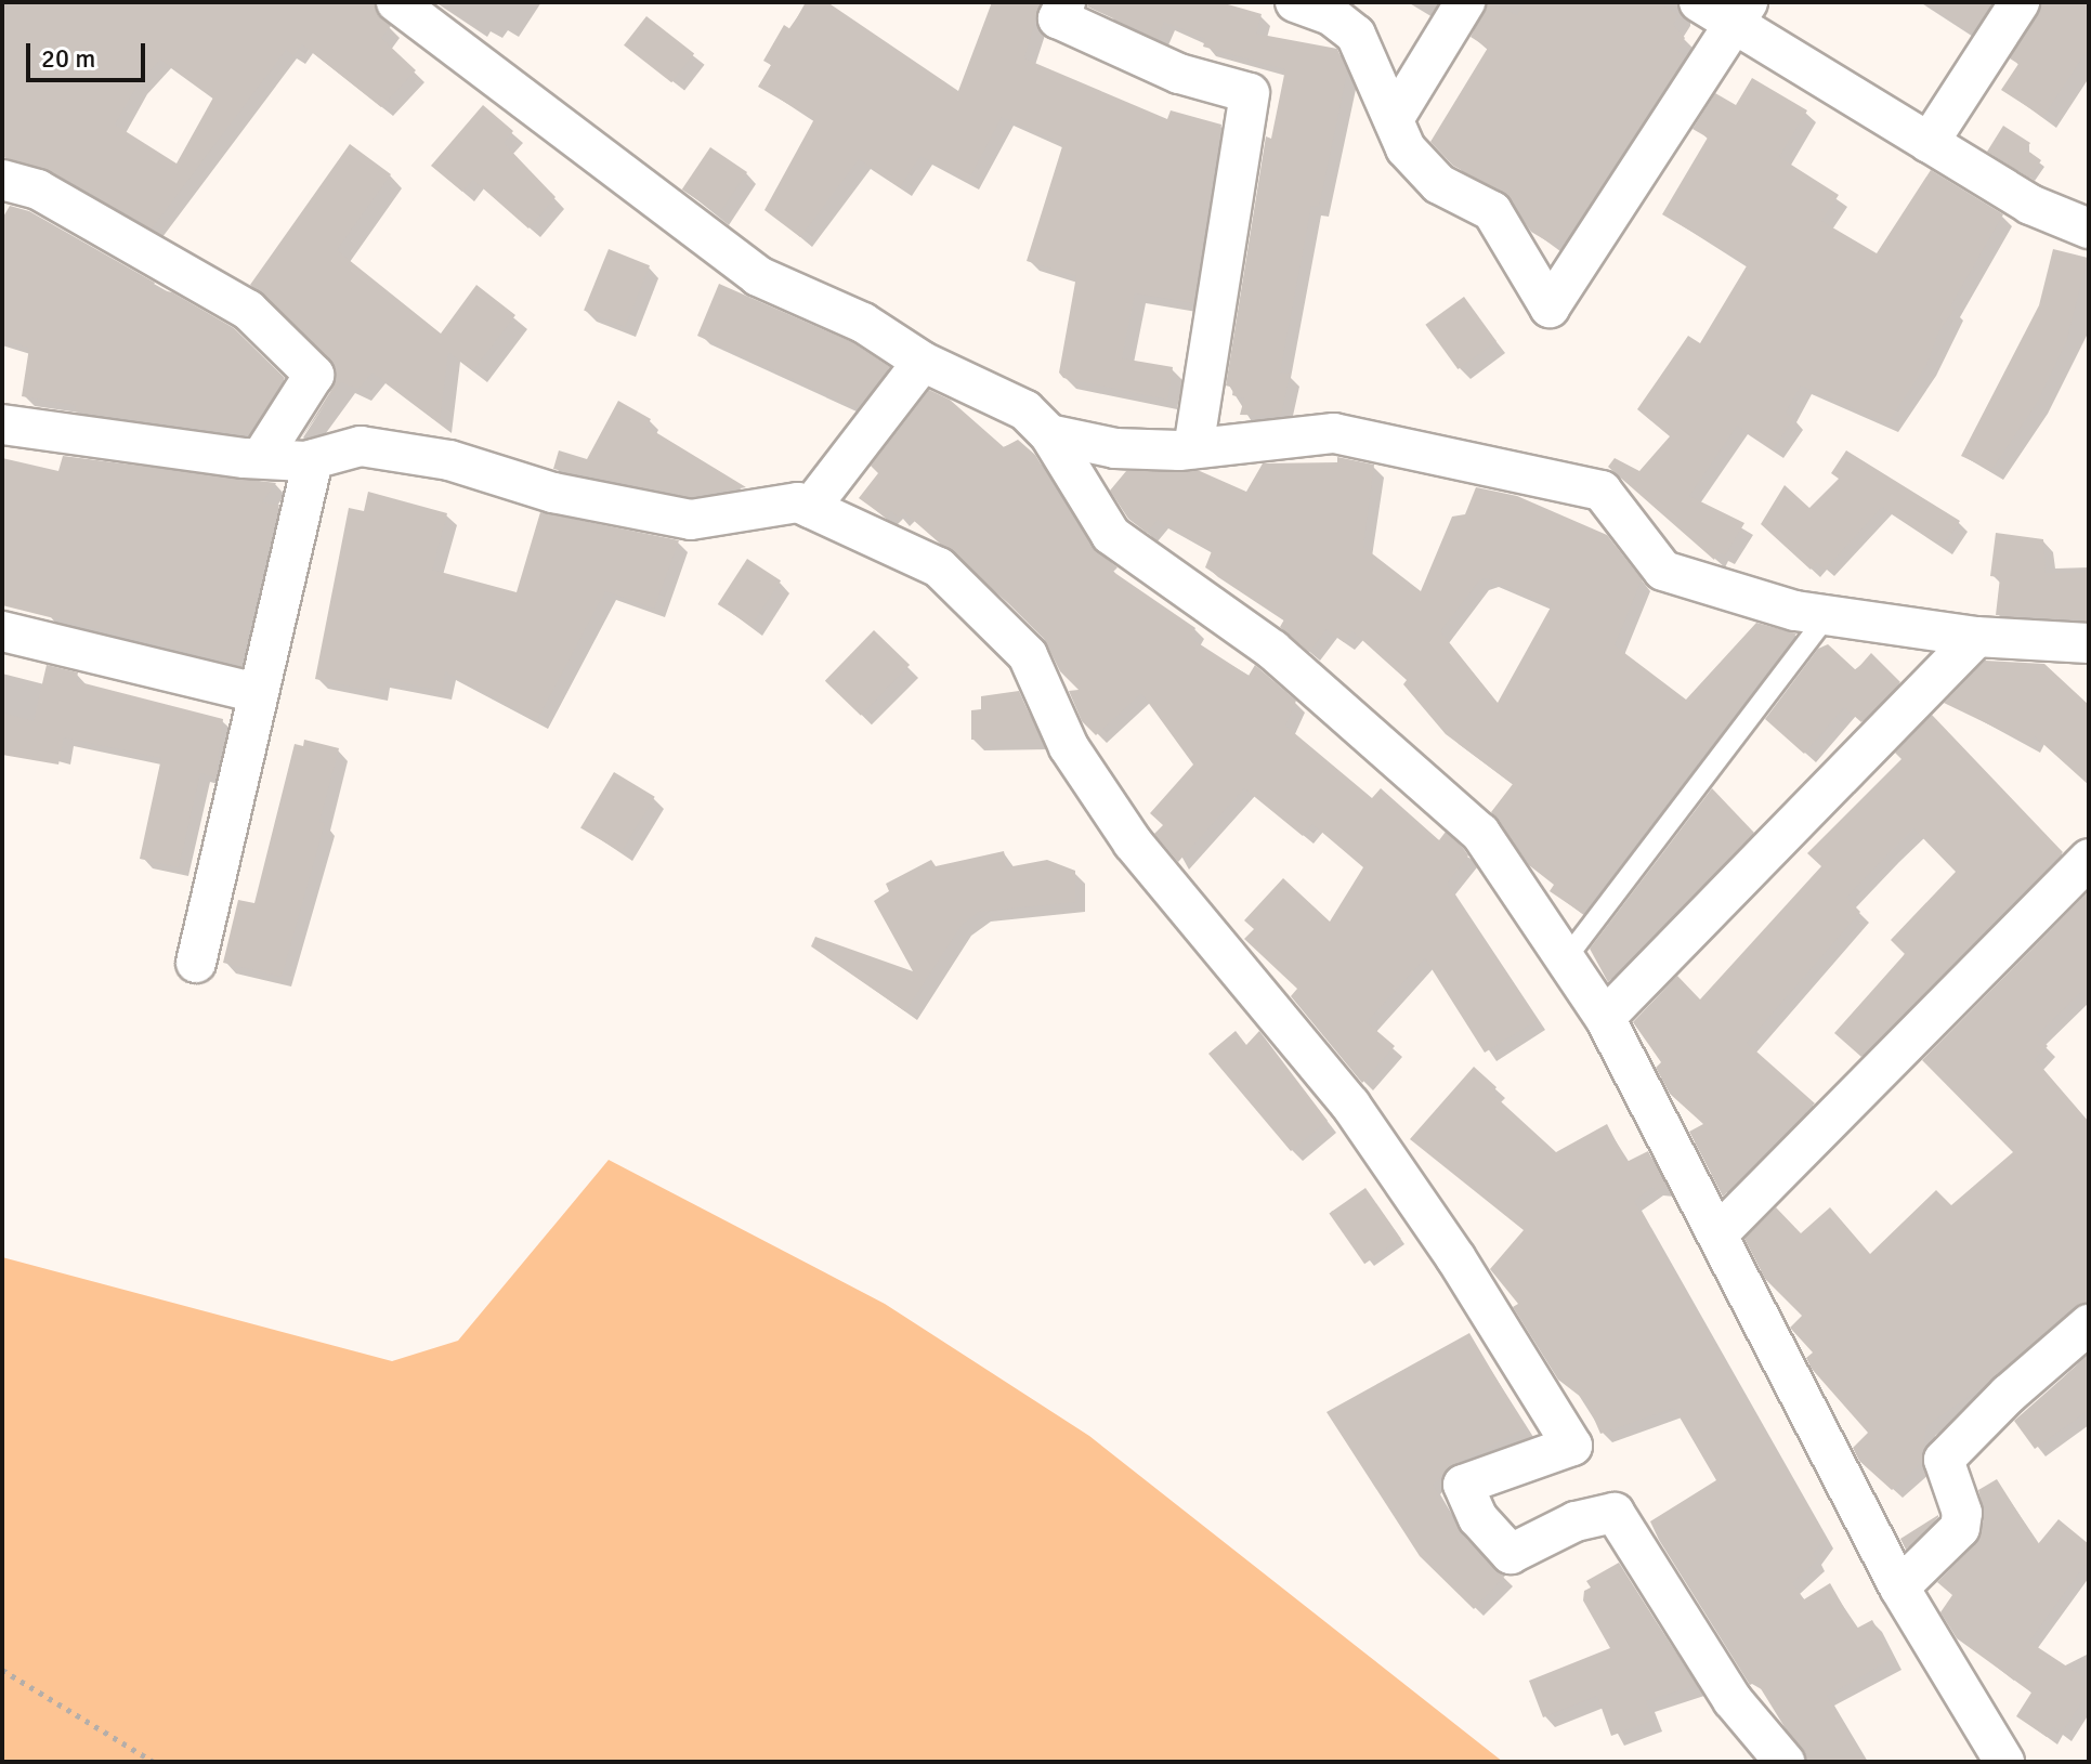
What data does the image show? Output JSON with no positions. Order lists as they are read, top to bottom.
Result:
{
  "scale_bar": "20 m"
}
